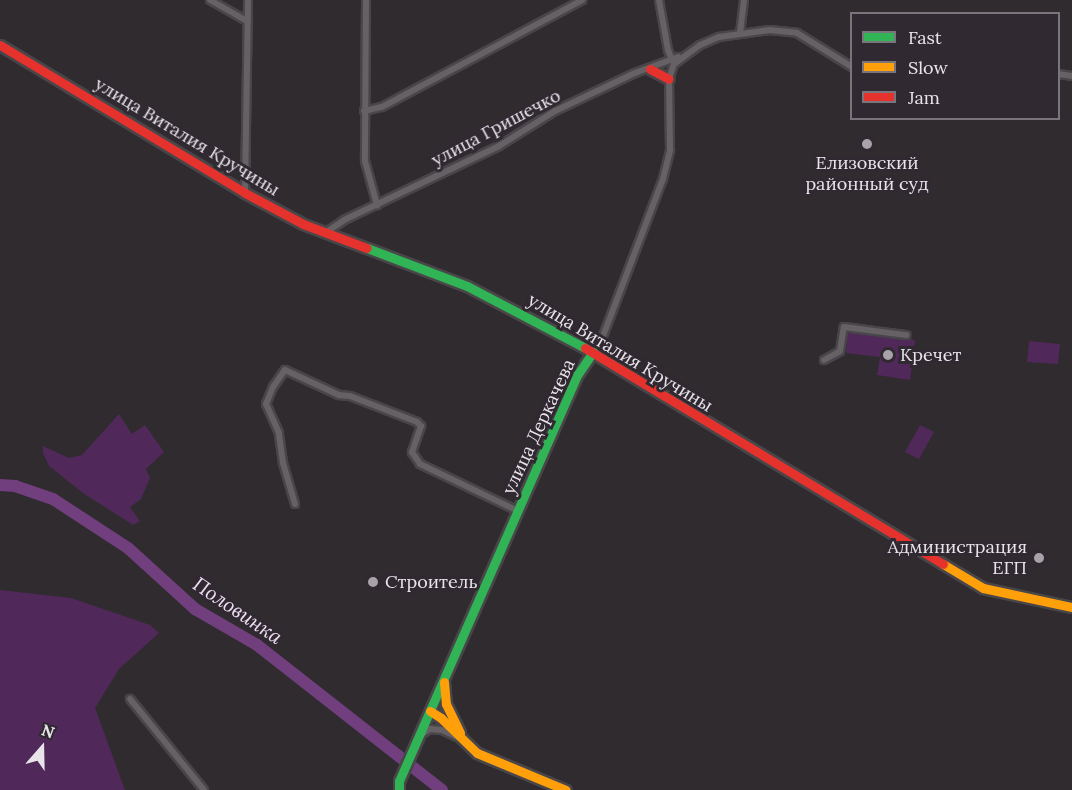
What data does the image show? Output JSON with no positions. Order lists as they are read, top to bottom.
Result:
{
  "streets": {
    "street": ["улица Гришечко", "улица Виталия Кручины", "улица Деркачева"]
  },
  "crossings": [
    ["улица Гришечко", "улица Виталия Кручины"],
    ["улица Виталия Кручины", "улица Деркачева"]
  ],
  "water": ["Половинка"],
  "places": [
    "Елизовский районный суд",
    "Кречет",
    "Администрация ЕГП",
    "Строитель"
  ],
  "legend": ["Fast", "Slow", "Jam"],
  "north": "top"
}
